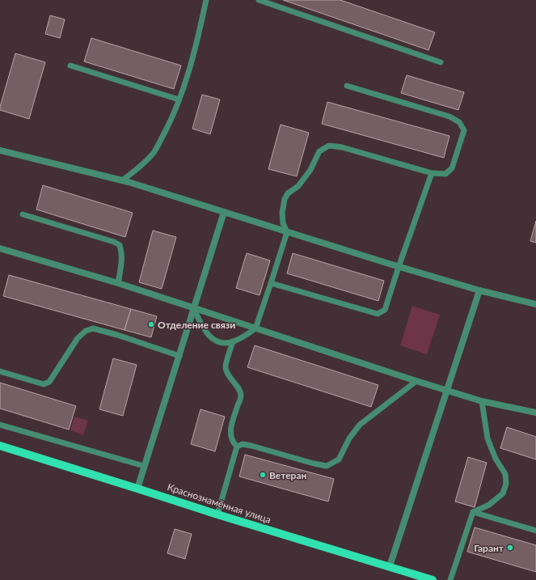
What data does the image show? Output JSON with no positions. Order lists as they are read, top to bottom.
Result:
{
  "streets": {
    "main road": ["Краснознамённая улица"]
  },
  "places": ["Отделение связи", "Ветеран", "Гарант"]
}
